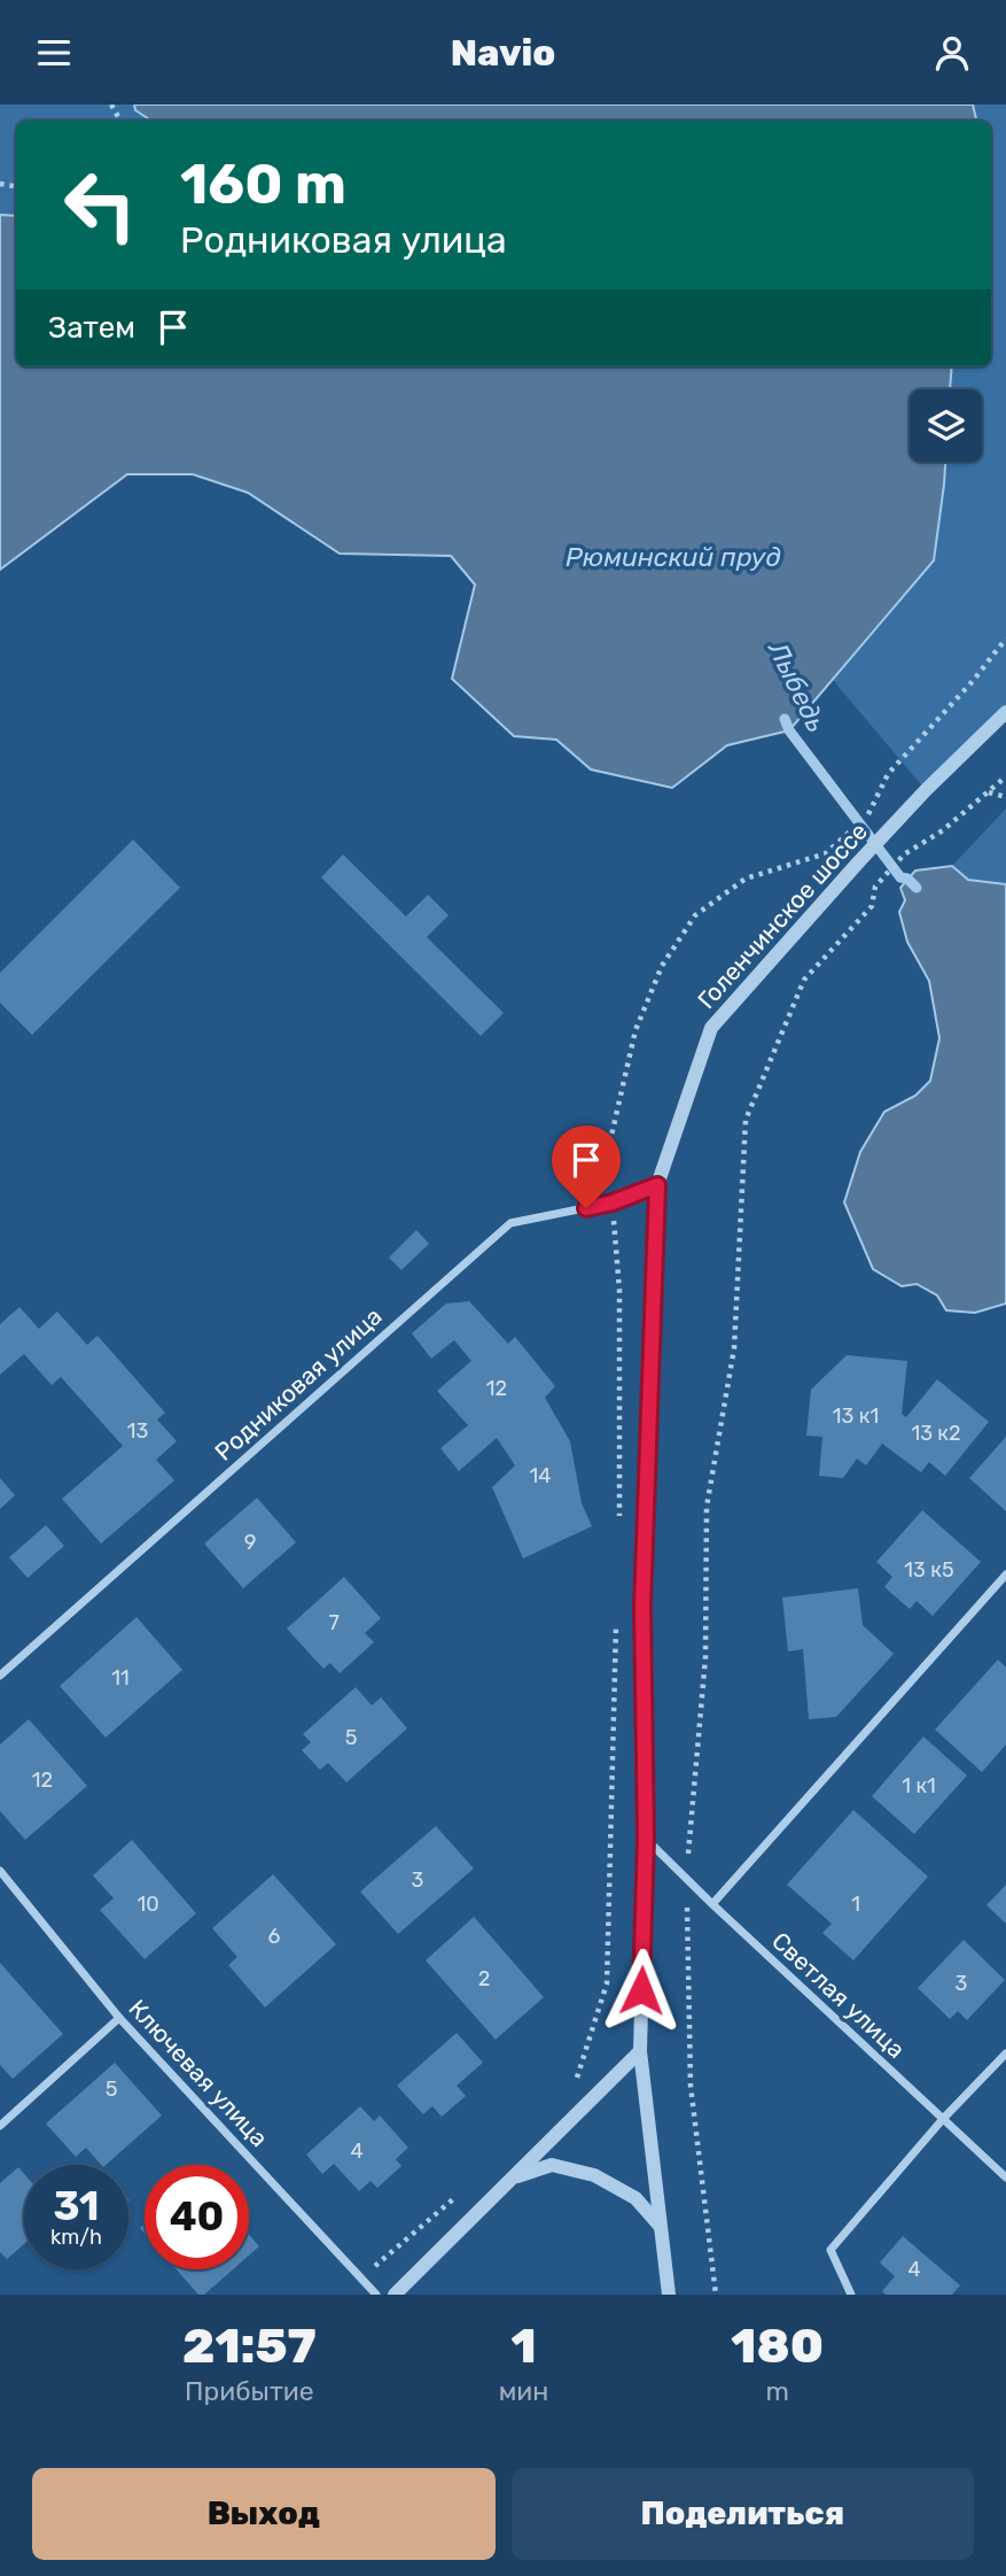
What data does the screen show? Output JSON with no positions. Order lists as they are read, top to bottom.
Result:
{
  "streets": {
    "street": [
      "Голенчинское шоссе",
      "Родниковая улица",
      "Светлая улица",
      "Ключевая улица"
    ]
  },
  "crossings": [
    ["Голенчинское шоссе", "Родниковая улица"],
    ["Голенчинское шоссе", "Светлая улица"]
  ],
  "water": ["Рюминский пруд", "Лыбедь"],
  "house_numbers": [
    "12",
    "13 к1",
    "13",
    "13 к2",
    "14",
    "9",
    "13 к5",
    "7",
    "11",
    "5",
    "12",
    "1 к1",
    "3",
    "10",
    "1",
    "6",
    "2",
    "3",
    "5",
    "4",
    "4"
  ],
  "page": {
    "header": "Navio",
    "turn": ["160 m", "Родниковая улица"],
    "then": "Затем",
    "speed": "31 km/h",
    "limit": "40",
    "eta": [
      "21:57",
      "Прибытие",
      "1",
      "мин",
      "180",
      "m"
    ],
    "buttons": ["Выход", "Поделиться"]
  }
}
